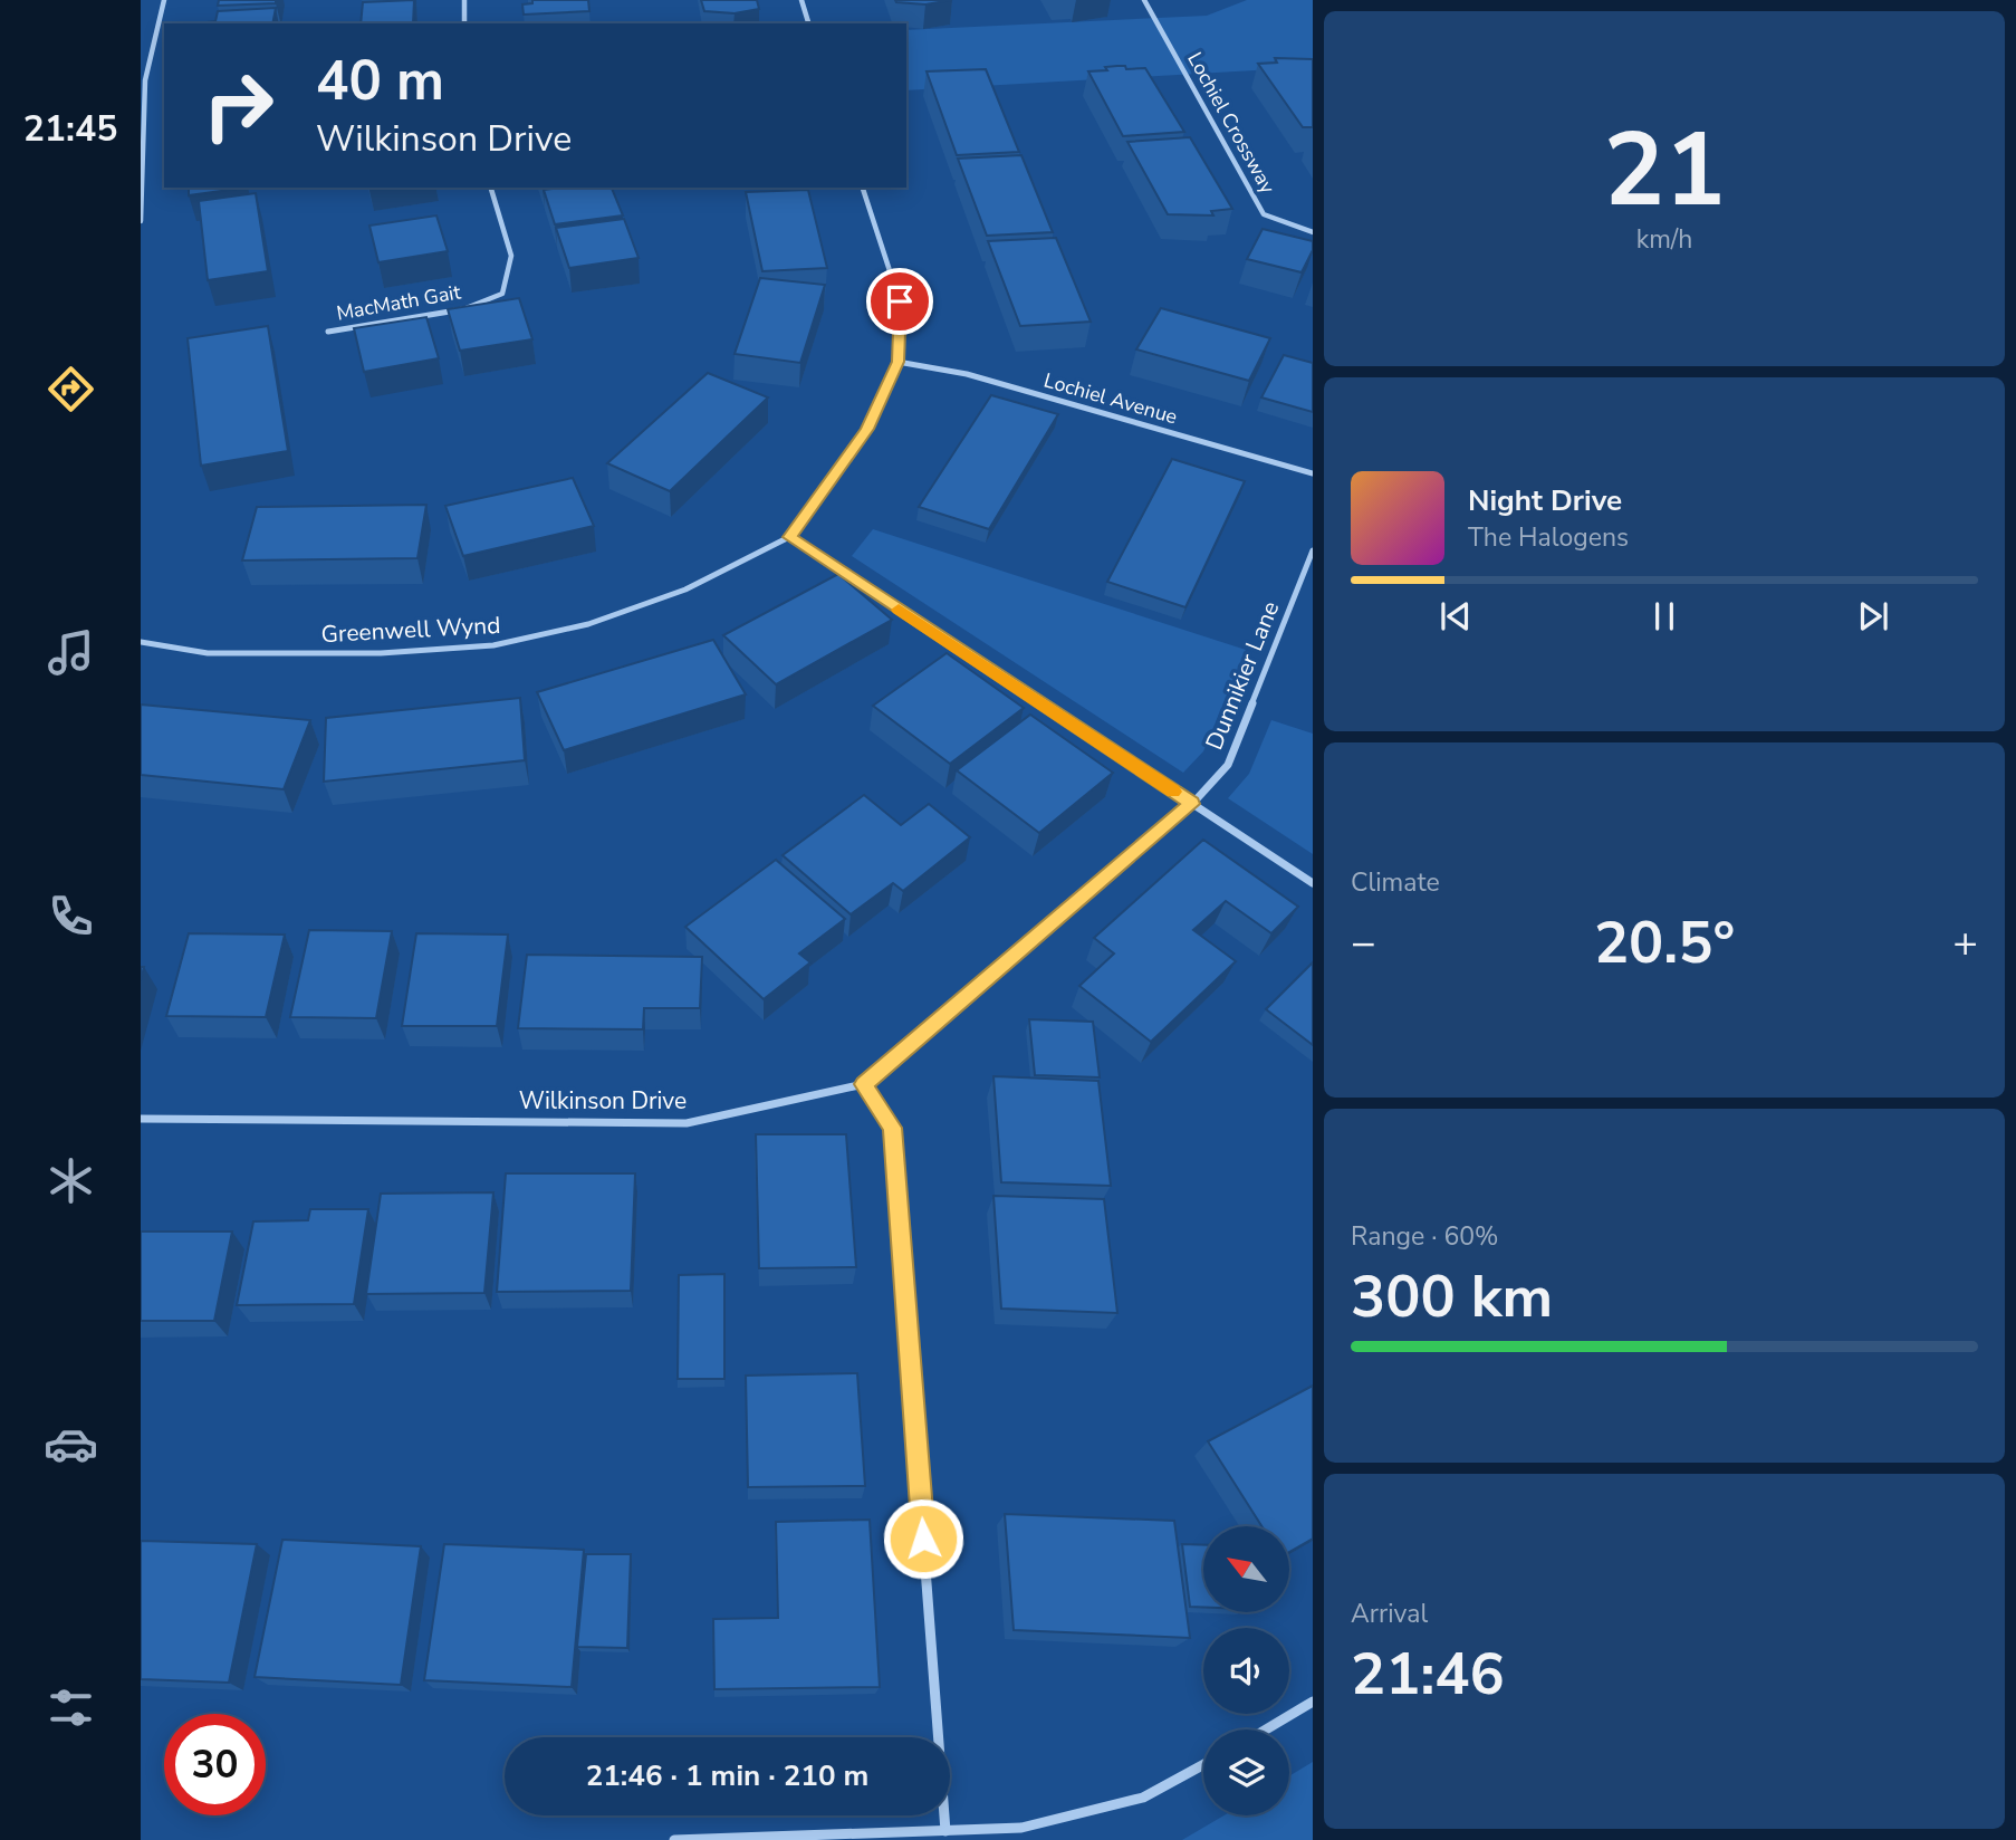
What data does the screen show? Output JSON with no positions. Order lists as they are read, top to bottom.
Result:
{
  "streets": {
    "street": [
      "Lochiel Crossway",
      "MacMath Gait",
      "Lochiel Avenue",
      "Greenwell Wynd",
      "Dunnikier Lane",
      "Wilkinson Drive"
    ]
  },
  "crossings": [
    ["Lochiel Avenue", "Greenwell Wynd"],
    ["Dunnikier Lane", "Wilkinson Drive"]
  ],
  "north": "top left",
  "page": {
    "tabs": "21:45",
    "tile": [
      ["21", "km/h"],
      "Climate",
      ["Range · 60%", "300 km"],
      ["Arrival", "21:46"]
    ],
    "turn": ["40 m", "Wilkinson Drive"],
    "song": ["Night Drive", "The Halogens"],
    "heat": ["−", "20.5°", "+"],
    "limit": "30",
    "trip": "21:46 · 1 min · 210 m"
  }
}
